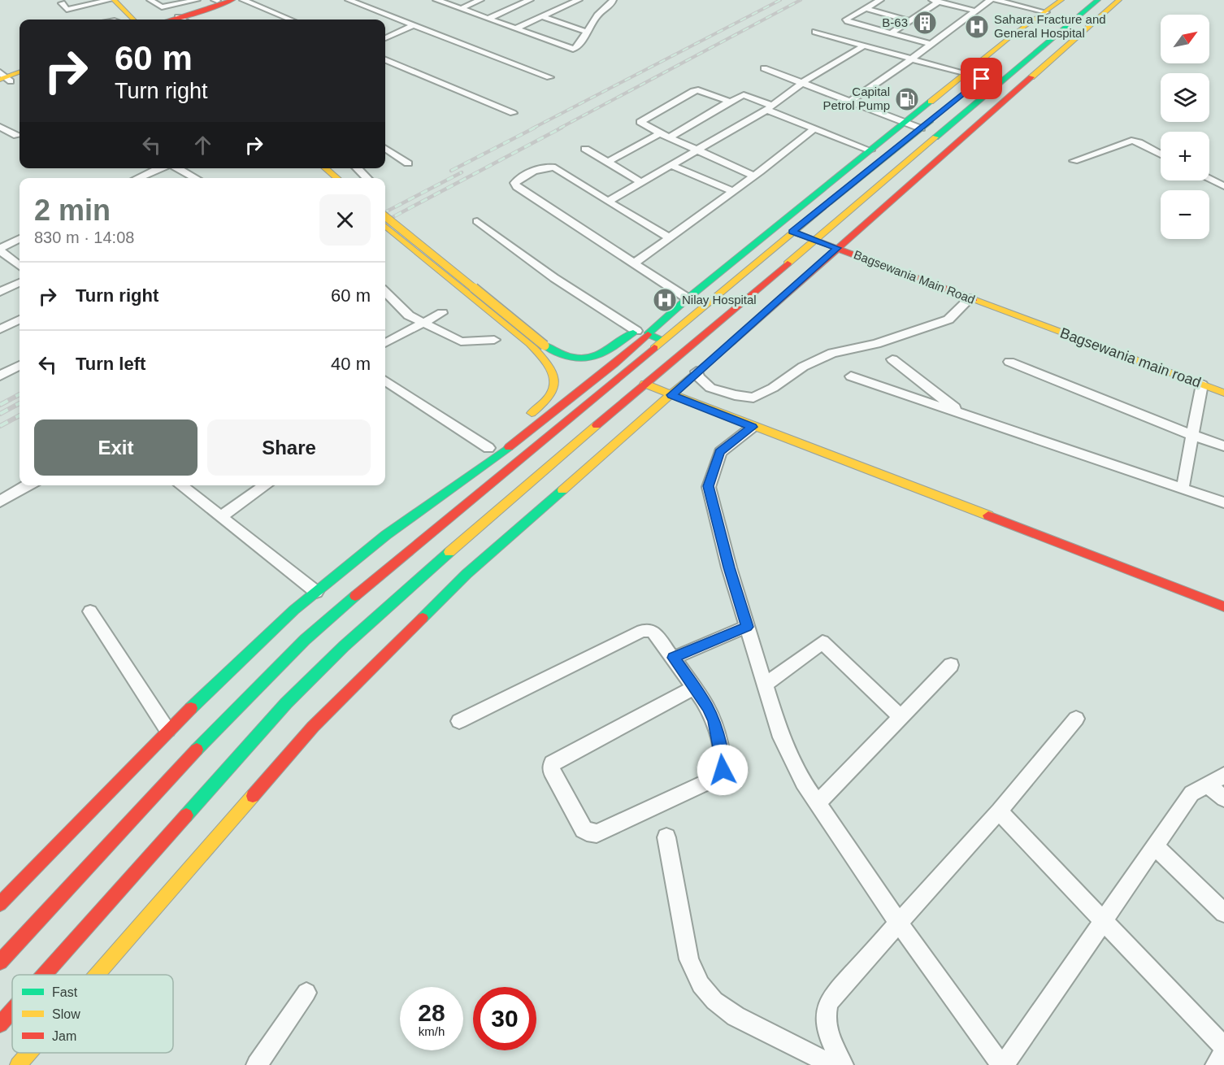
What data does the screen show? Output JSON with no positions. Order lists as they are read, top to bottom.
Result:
{
  "streets": {
    "street": ["Bagsewania Main Road", "Bagsewania main road"]
  },
  "crossings": [
    ["Bagsewania Main Road", "Bagsewania main road"]
  ],
  "places": {
    "building": ["B-63"],
    "hospital": ["Sahara Fracture and General Hospital", "Nilay Hospital"],
    "fuel station": ["Capital Petrol Pump"]
  },
  "legend": ["Fast", "Slow", "Jam"],
  "north": "top right",
  "page": {
    "map_buttons": ["+", "−"],
    "turn": ["60 m", "Turn right"],
    "heading": ["2 min", "830 m · 14:08"],
    "list": [
      {
        "name": "Turn right",
        "value": "60 m"
      },
      {
        "name": "Turn left",
        "value": "40 m"
      }
    ],
    "buttons": ["Exit", "Share"],
    "speed": "28 km/h",
    "limit": "30"
  }
}
